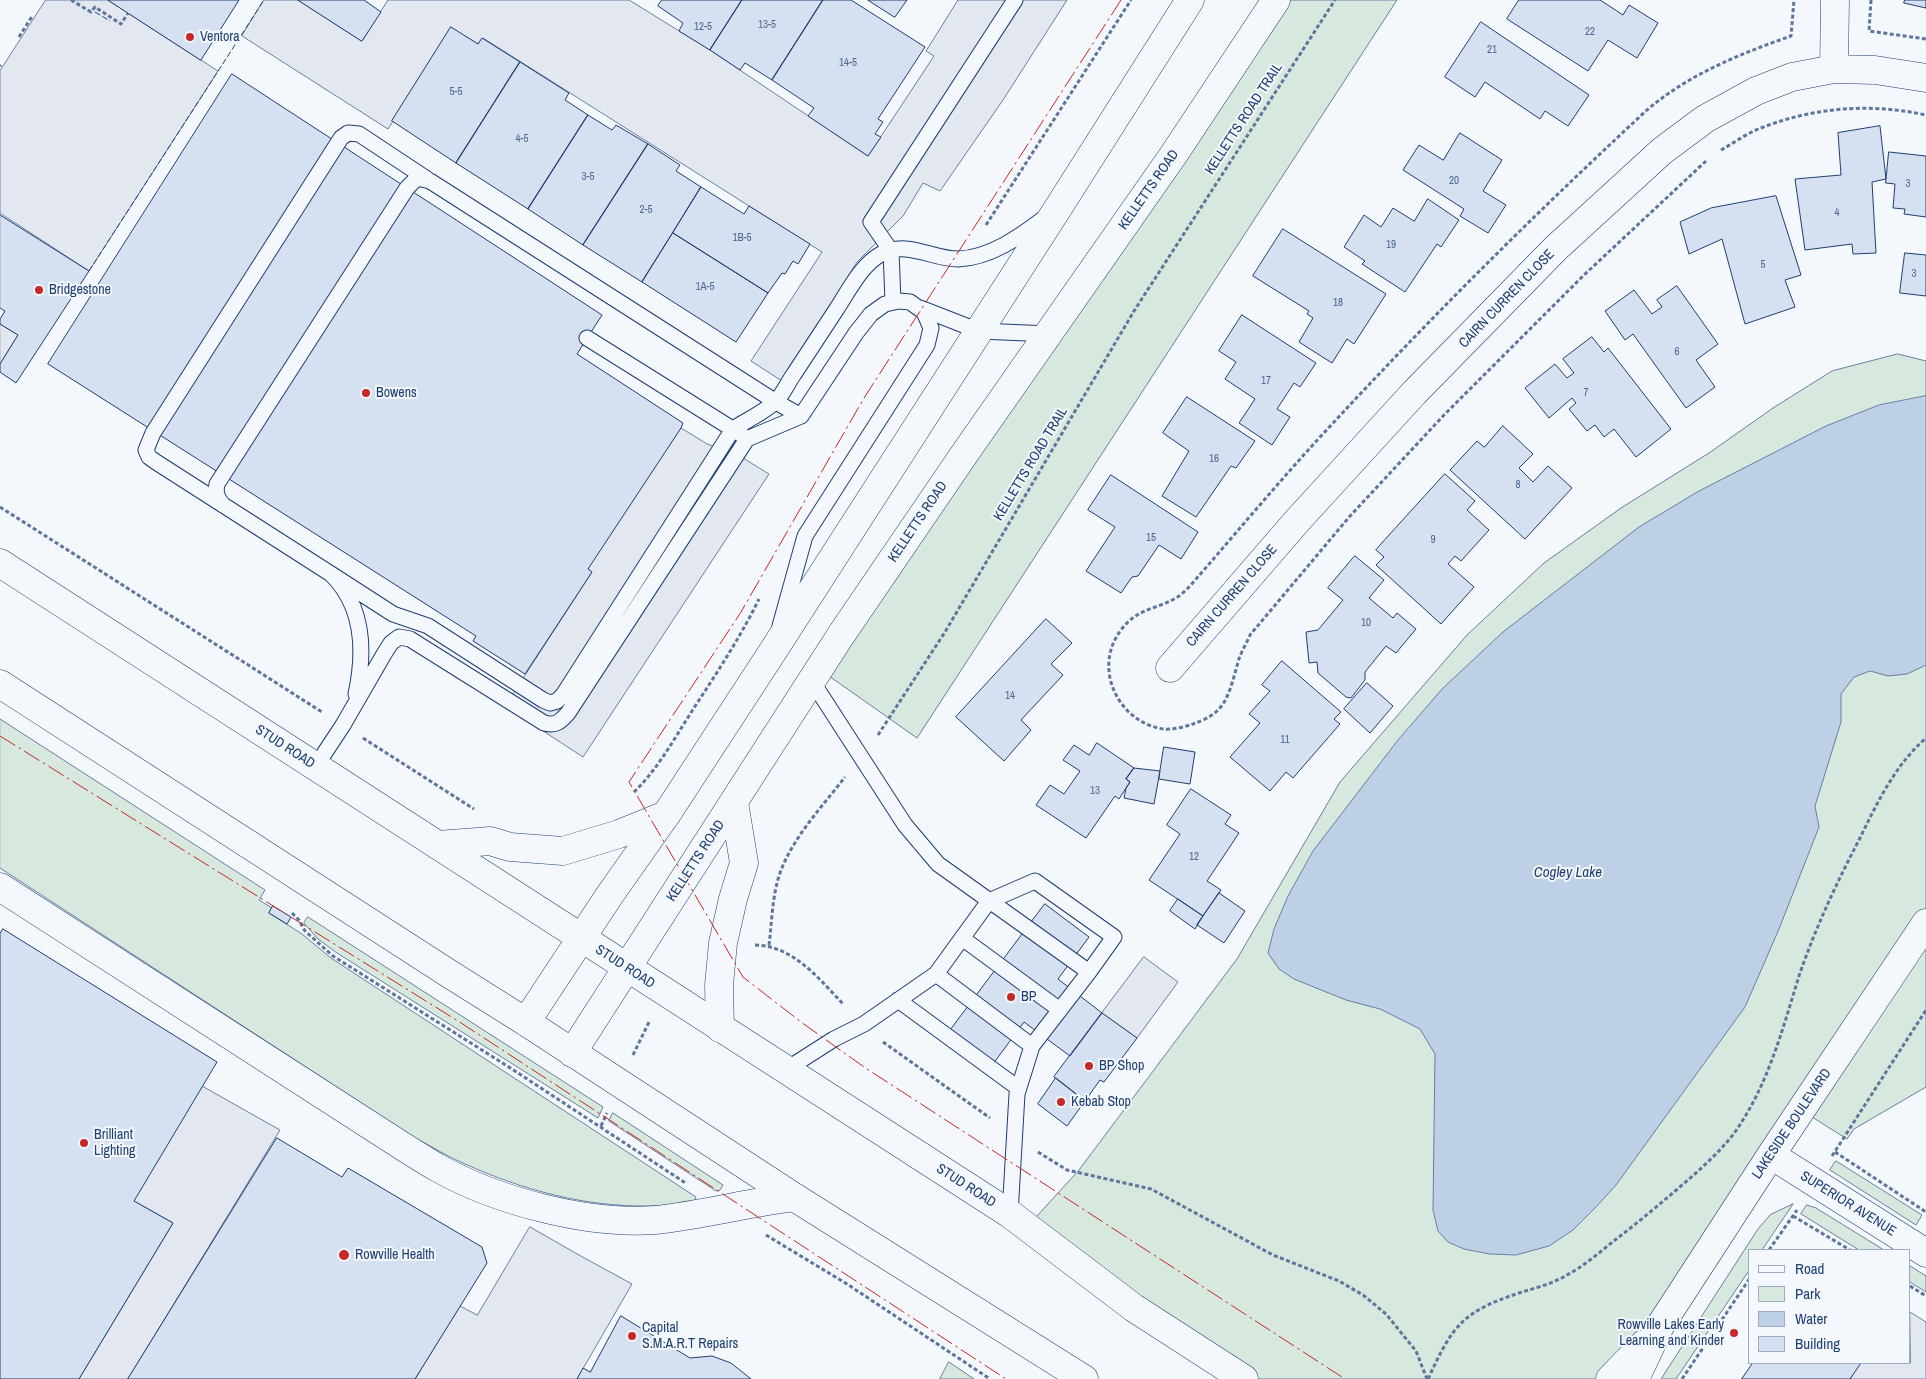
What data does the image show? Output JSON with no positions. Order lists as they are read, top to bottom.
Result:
{
  "streets": {
    "main road": [
      "KELLETTS ROAD",
      "CAIRN CURREN CLOSE",
      "STUD ROAD",
      "LAKESIDE BOULEVARD",
      "SUPERIOR AVENUE"
    ],
    "path": ["KELLETTS ROAD TRAIL"]
  },
  "crossings": [
    ["KELLETTS ROAD", "STUD ROAD"],
    ["LAKESIDE BOULEVARD", "SUPERIOR AVENUE"]
  ],
  "water": ["Cogley Lake"],
  "places": [
    "Ventora",
    "Bridgestone",
    "Bowens",
    "BP",
    "BP Shop",
    "Kebab Stop",
    "Brilliant Lighting",
    "Rowville Health",
    "Rowville Lakes Early Learning and Kinder",
    "Capital S.M.A.R.T Repairs"
  ],
  "house_numbers": [
    "13-5",
    "12-5",
    "22",
    "21",
    "14-5",
    "5-5",
    "4-5",
    "3-5",
    "20",
    "3",
    "2-5",
    "4",
    "1B-5",
    "19",
    "5",
    "3",
    "1A-5",
    "18",
    "6",
    "17",
    "7",
    "16",
    "8",
    "15",
    "9",
    "10",
    "14",
    "11",
    "13",
    "12"
  ],
  "legend": [
    "Road",
    "Park",
    "Water",
    "Building"
  ]
}
